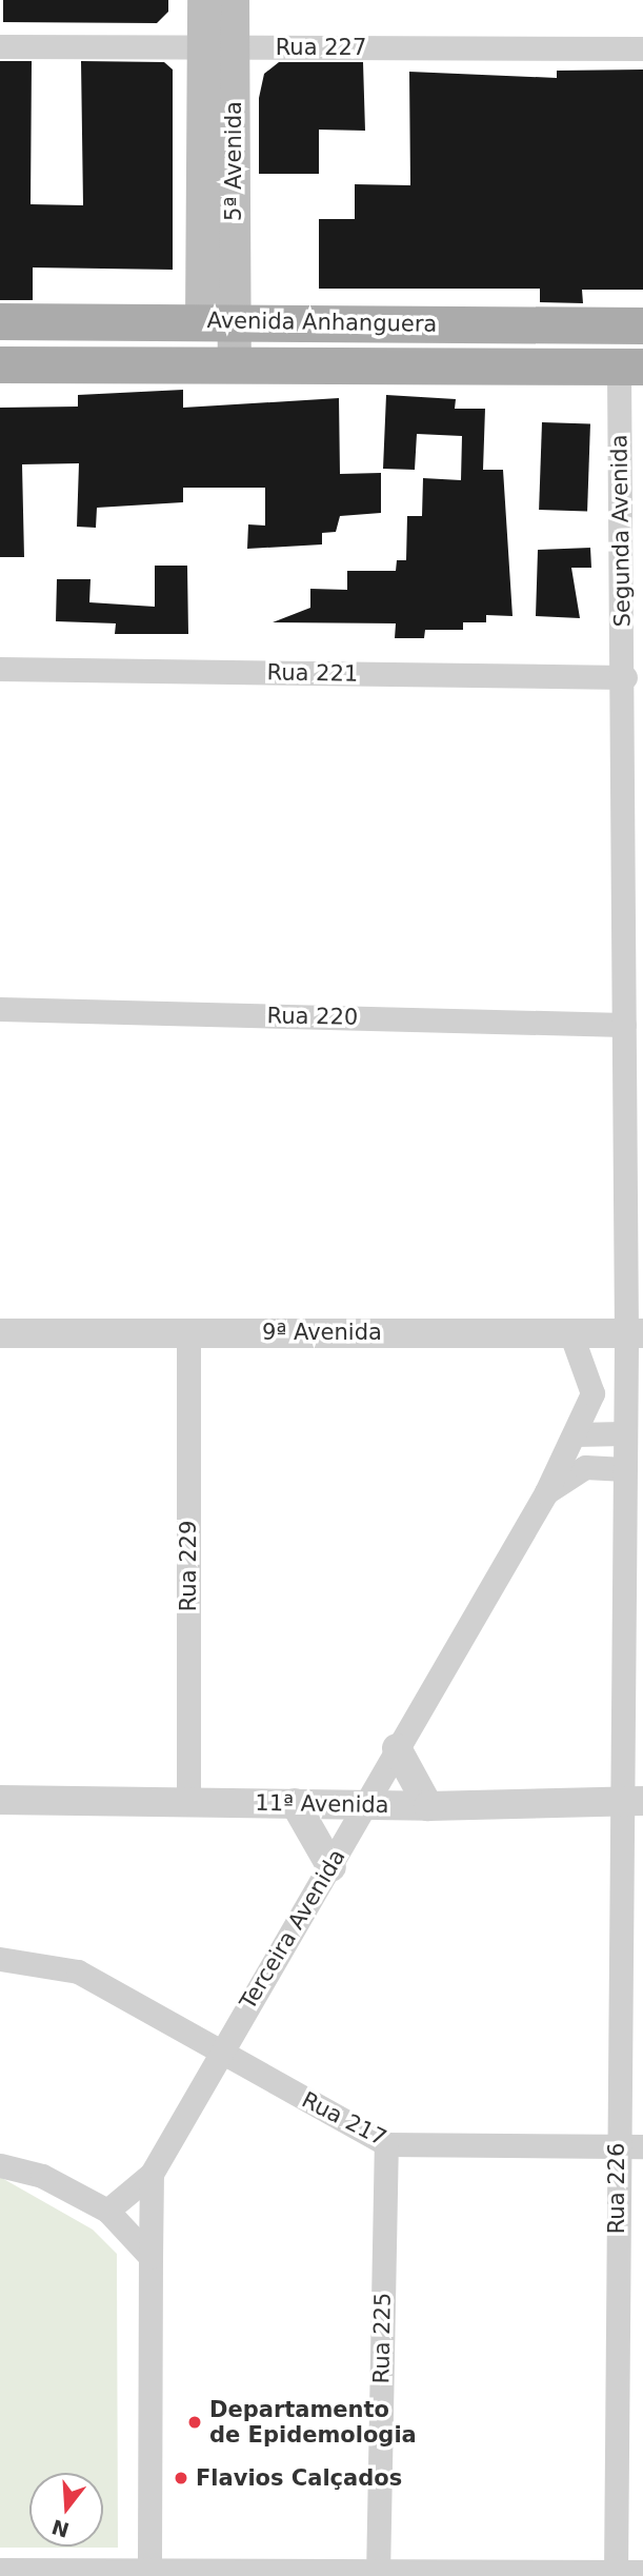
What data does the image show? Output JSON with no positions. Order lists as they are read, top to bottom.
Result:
{
  "streets": {
    "main road": ["5ª Avenida", "Avenida Anhanguera"],
    "street": [
      "Rua 227",
      "Segunda Avenida",
      "Rua 221",
      "Rua 220",
      "9ª Avenida",
      "Rua 229",
      "11ª Avenida",
      "Terceira Avenida",
      "Rua 217",
      "Rua 226",
      "Rua 225"
    ]
  },
  "crossings": [
    ["Rua 227", "5ª Avenida"],
    ["5ª Avenida", "Avenida Anhanguera"],
    ["Avenida Anhanguera", "Segunda Avenida"],
    ["Segunda Avenida", "Rua 221"],
    ["Segunda Avenida", "Rua 220"],
    ["Segunda Avenida", "9ª Avenida"],
    ["Segunda Avenida", "11ª Avenida"],
    ["Segunda Avenida", "Terceira Avenida"],
    ["Segunda Avenida", "Rua 226"],
    ["9ª Avenida", "Rua 229"],
    ["9ª Avenida", "Terceira Avenida"],
    ["Rua 229", "11ª Avenida"],
    ["11ª Avenida", "Terceira Avenida"],
    ["11ª Avenida", "Rua 226"],
    ["Terceira Avenida", "Rua 217"],
    ["Rua 217", "Rua 226"],
    ["Rua 217", "Rua 225"]
  ],
  "places": ["Departamento de Epidemologia", "Flavios Calçados"],
  "north": "bottom"
}
